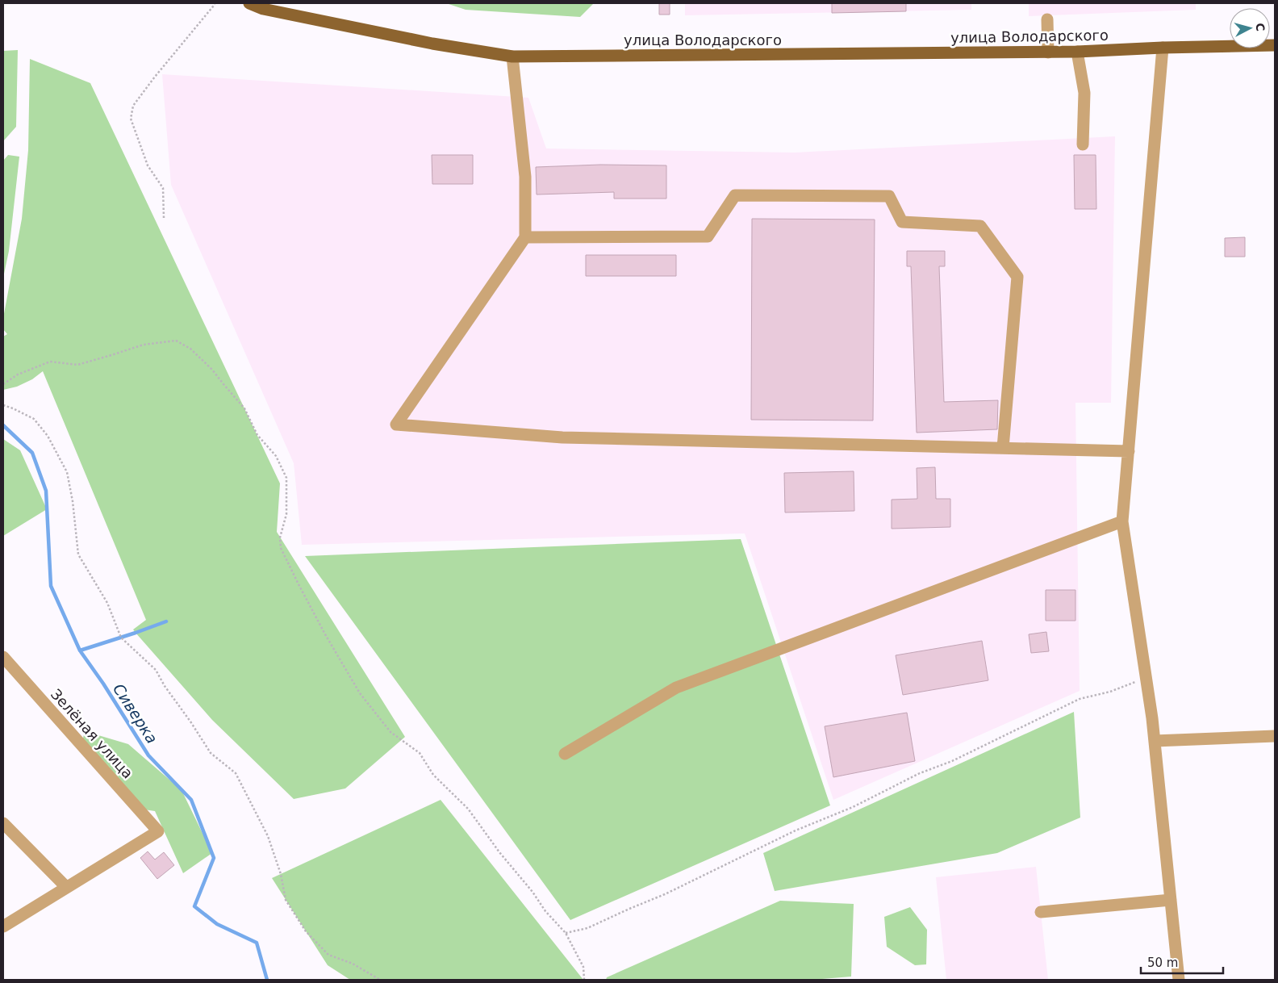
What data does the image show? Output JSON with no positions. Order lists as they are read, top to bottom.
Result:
{
  "streets": {
    "main road": ["улица Володарского"],
    "street": ["Зелёная улица"]
  },
  "water": ["Сиверка"],
  "scale_bar": "50 m",
  "north": "right"
}
